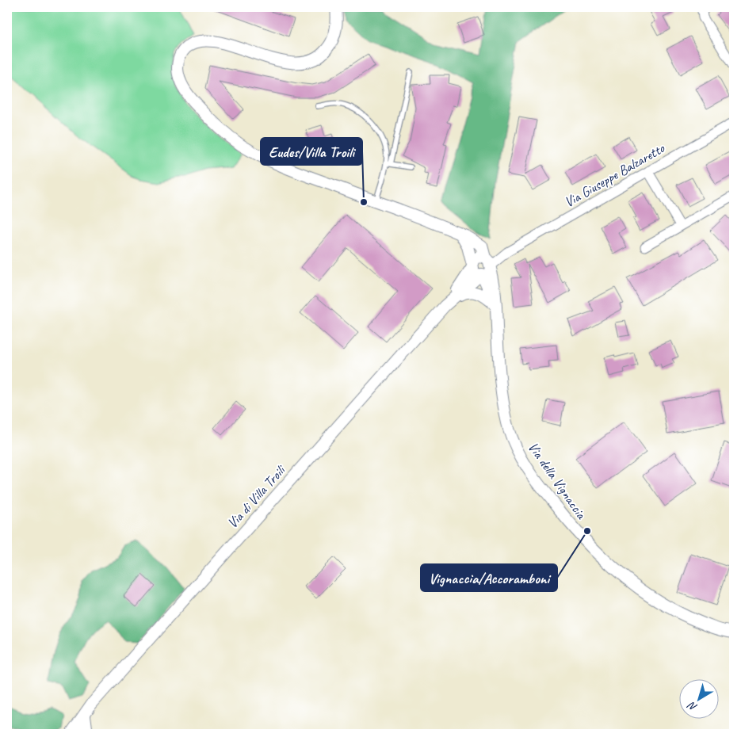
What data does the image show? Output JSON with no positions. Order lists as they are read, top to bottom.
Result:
{
  "streets": {
    "street": ["Via Giuseppe Balzaretto", "Via della Vignaccia", "Via di Villa Troili"]
  },
  "crossings": [
    ["Via Giuseppe Balzaretto", "Via della Vignaccia"],
    ["Via Giuseppe Balzaretto", "Via di Villa Troili"],
    ["Via della Vignaccia", "Via di Villa Troili"]
  ],
  "places": ["Eudes/Villa Troili", "Vignaccia/Accoramboni"],
  "north": "bottom left"
}
